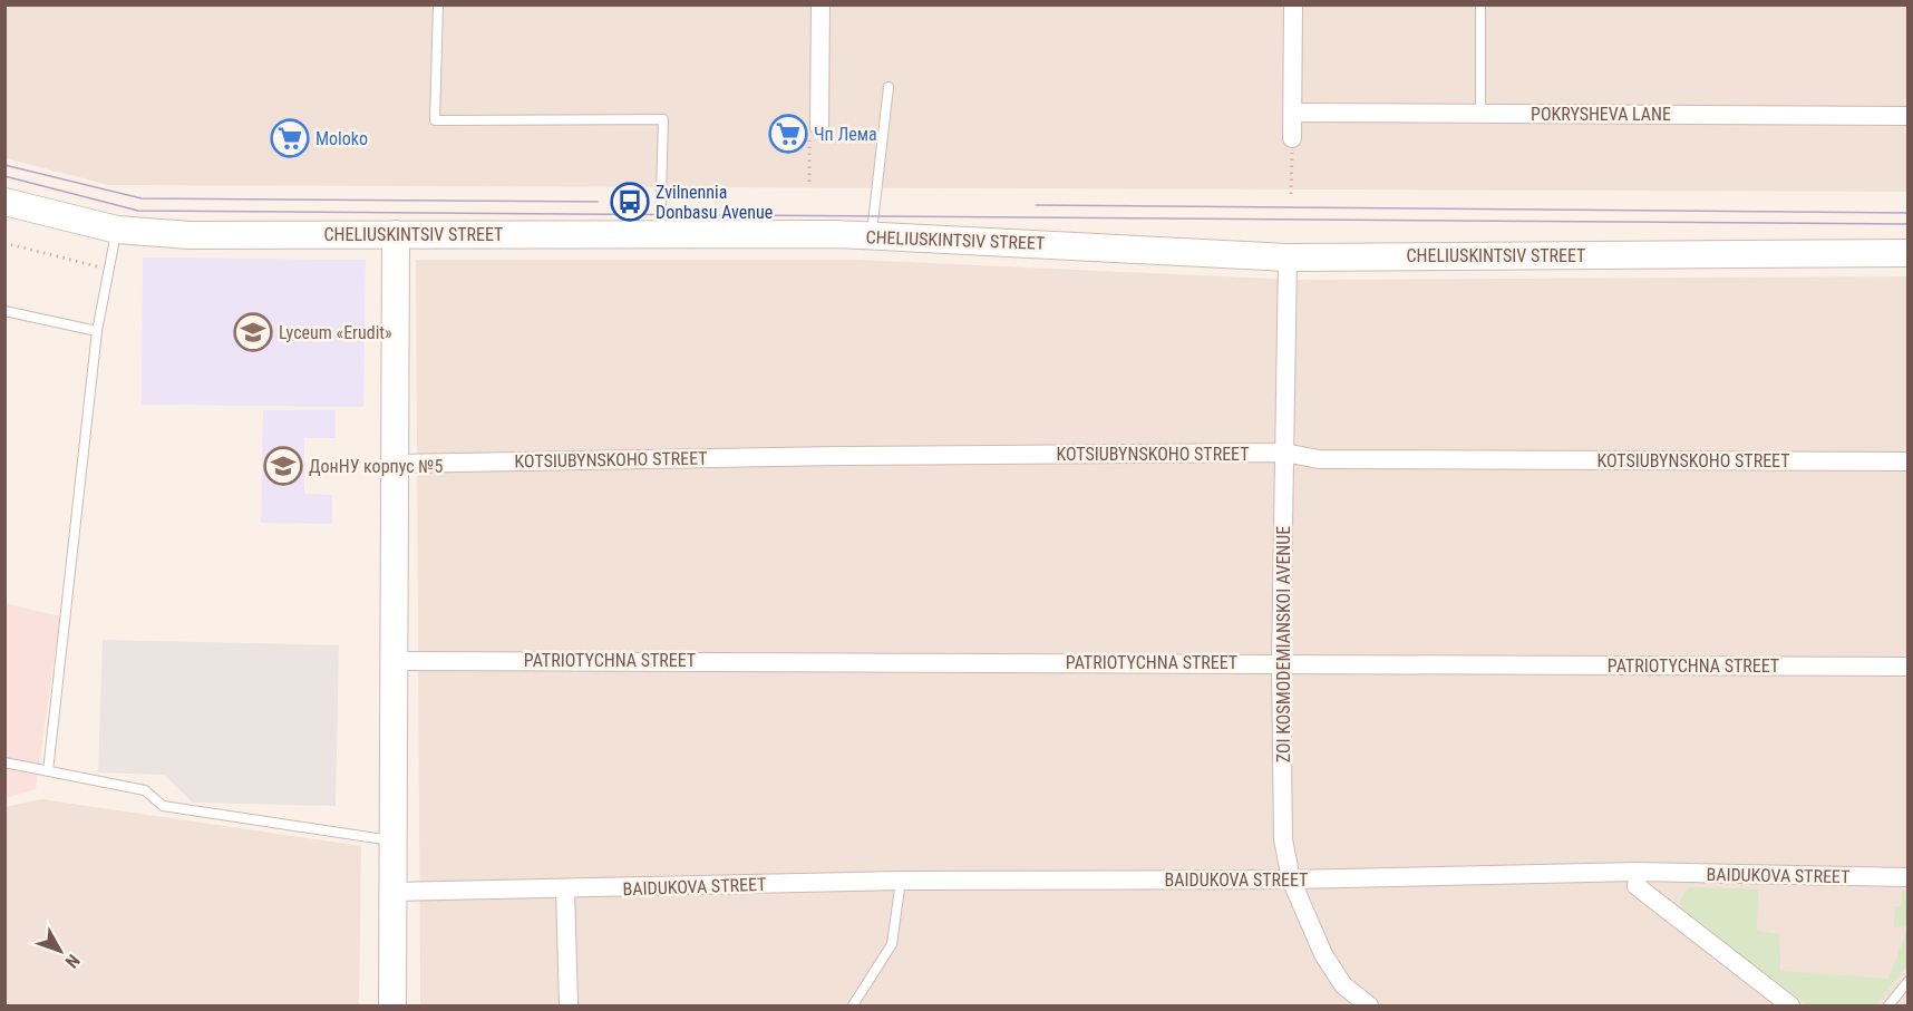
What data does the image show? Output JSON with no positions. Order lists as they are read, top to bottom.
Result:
{
  "streets": {
    "main road": ["CHELIUSKINTSIV STREET"],
    "street": [
      "POKRYSHEVA LANE",
      "KOTSIUBYNSKOHO STREET",
      "ZOI KOSMODEMIANSKOI AVENUE",
      "PATRIOTYCHNA STREET",
      "BAIDUKOVA STREET"
    ]
  },
  "crossings": [
    ["CHELIUSKINTSIV STREET", "ZOI KOSMODEMIANSKOI AVENUE"],
    ["KOTSIUBYNSKOHO STREET", "ZOI KOSMODEMIANSKOI AVENUE"],
    ["ZOI KOSMODEMIANSKOI AVENUE", "PATRIOTYCHNA STREET"],
    ["ZOI KOSMODEMIANSKOI AVENUE", "BAIDUKOVA STREET"]
  ],
  "places": {
    "supermarket": ["Чп Лема", "Moloko"],
    "bus stop": ["Zvilnennia Donbasu Avenue"],
    "school or university": ["Lyceum «Erudit»", "ДонНУ корпус №5"]
  },
  "north": "bottom right"
}
